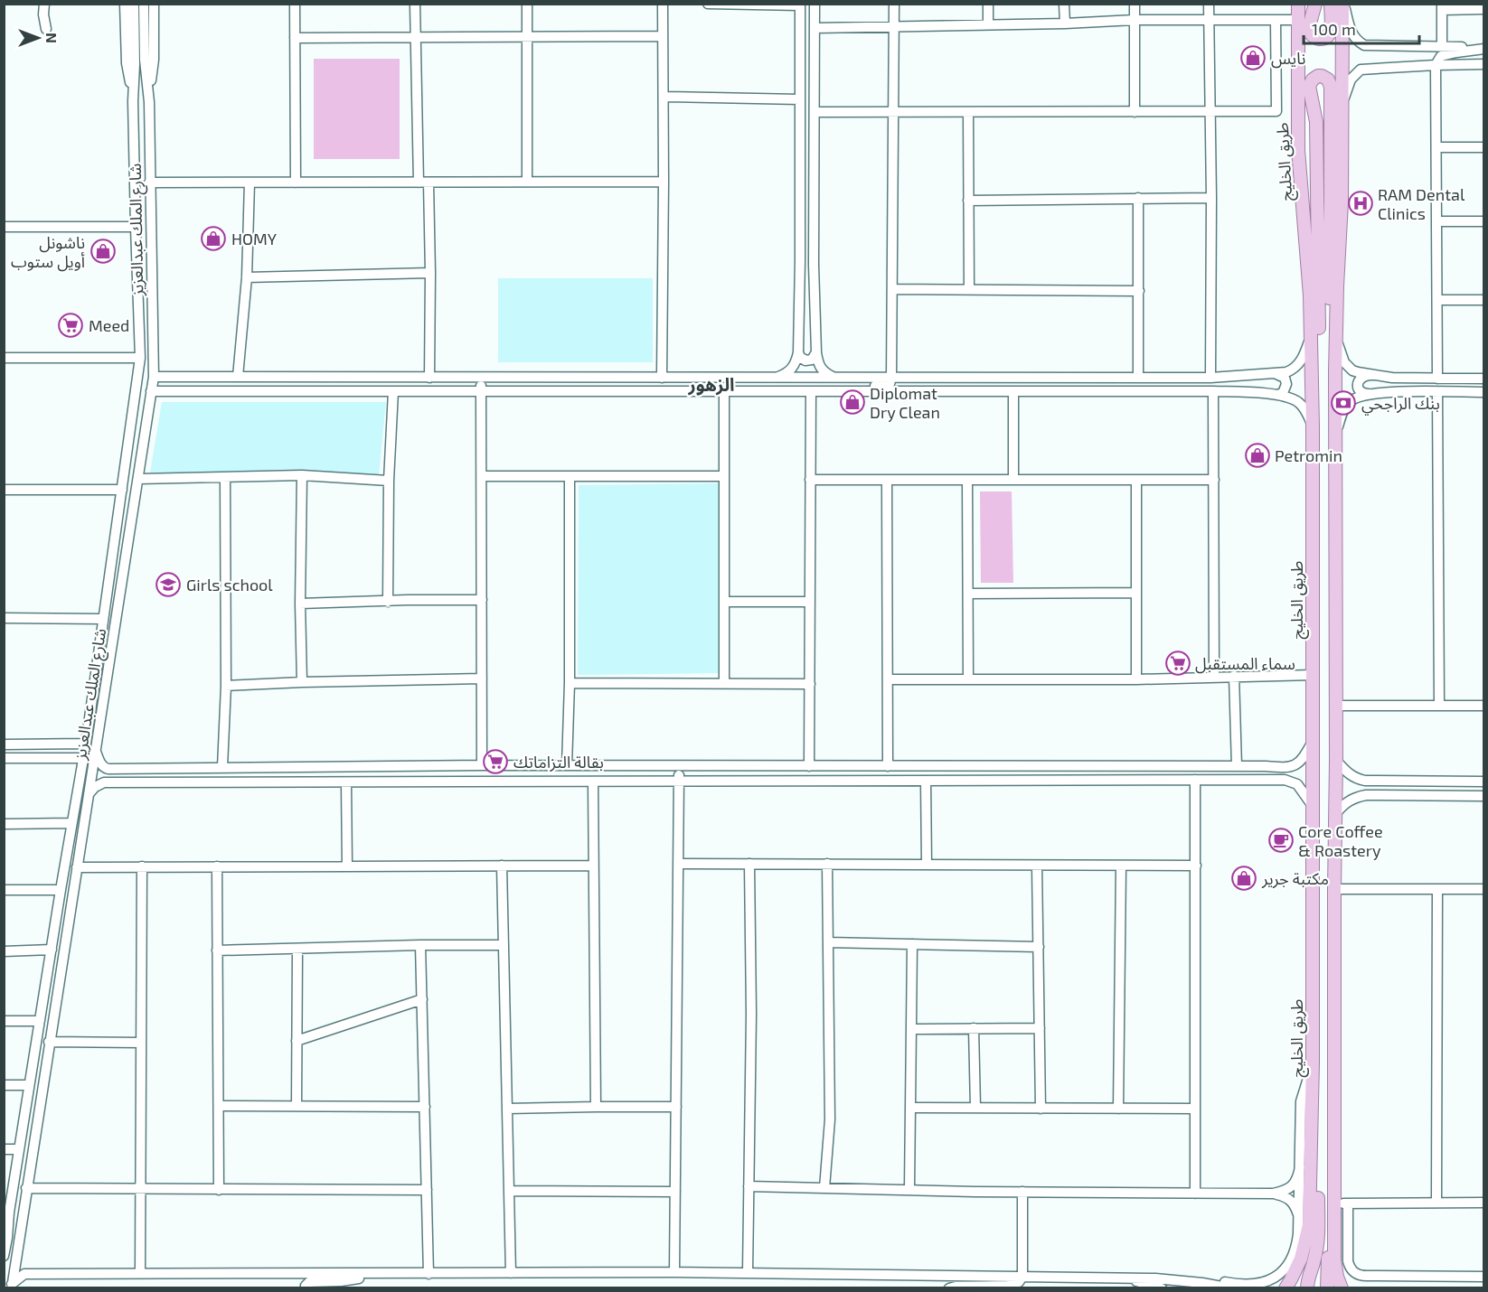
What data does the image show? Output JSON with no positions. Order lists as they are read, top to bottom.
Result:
{
  "streets": {
    "main road": ["طريق الخليج"],
    "street": ["شارع الملك عبدالعزيز"]
  },
  "districts": ["الزهور"],
  "places": {
    "shop": [
      "نايس",
      "HOMY",
      "ناشونل أويل ستوب",
      "Diplomat Dry Clean",
      "Petromin",
      "مكتبة جرير"
    ],
    "hospital": ["RAM Dental Clinics"],
    "supermarket": ["Meed", "سماء المستقبل", "بقالة التزاماتك"],
    "bank": ["بنك الراجحي"],
    "school or university": ["Girls school"],
    "cafe": ["Core Coffee & Roastery"]
  },
  "scale_bar": "100 m",
  "north": "right"
}
